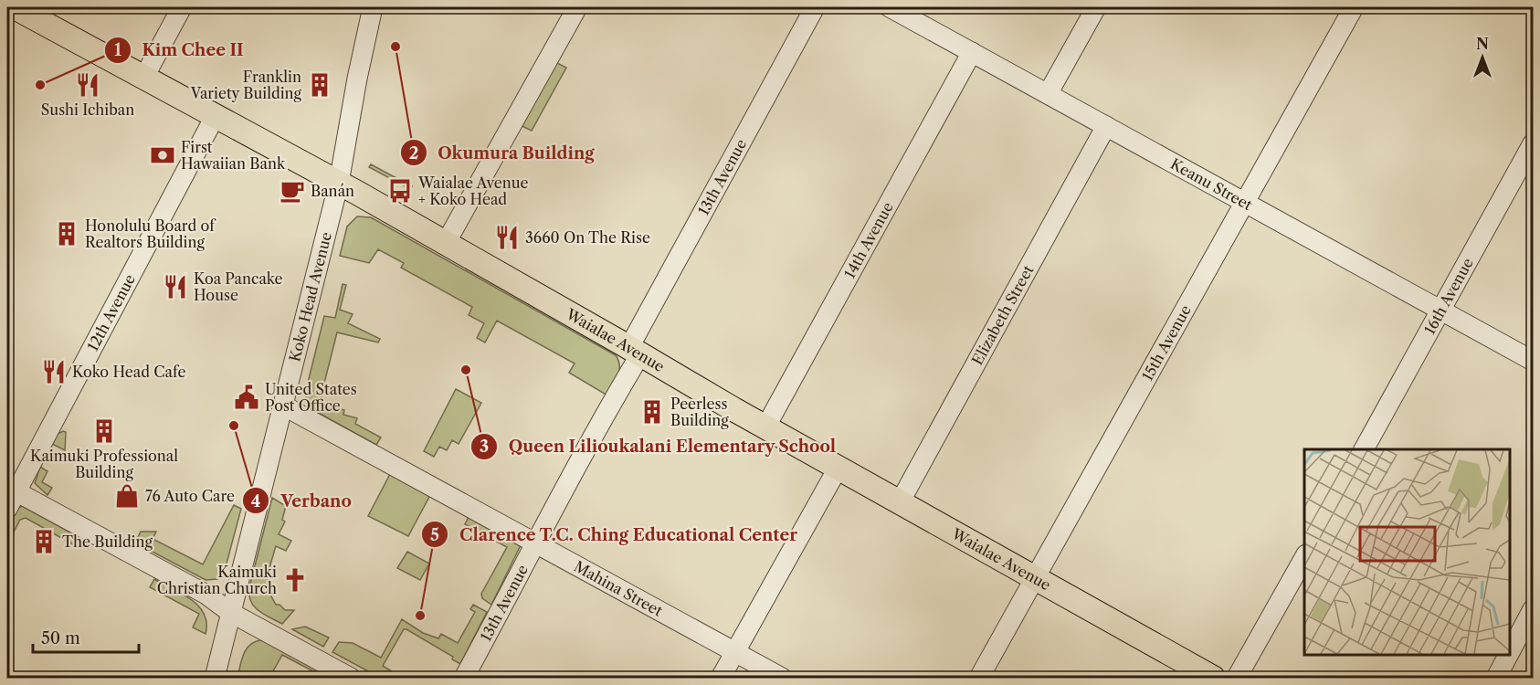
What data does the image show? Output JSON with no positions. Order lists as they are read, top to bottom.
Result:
{
  "streets": {
    "main road": ["Waialae Avenue"],
    "street": [
      "13th Avenue",
      "Keanu Street",
      "14th Avenue",
      "Koko Head Avenue",
      "16th Avenue",
      "12th Avenue",
      "Elizabeth Street",
      "15th Avenue",
      "Mahina Street"
    ]
  },
  "crossings": [
    ["13th Avenue", "Waialae Avenue"],
    ["13th Avenue", "Mahina Street"],
    ["Keanu Street", "14th Avenue"],
    ["Keanu Street", "16th Avenue"],
    ["Keanu Street", "Elizabeth Street"],
    ["Keanu Street", "15th Avenue"],
    ["14th Avenue", "Waialae Avenue"],
    ["Koko Head Avenue", "Waialae Avenue"],
    ["Koko Head Avenue", "Mahina Street"],
    ["12th Avenue", "Waialae Avenue"],
    ["Elizabeth Street", "Waialae Avenue"],
    ["Waialae Avenue", "15th Avenue"]
  ],
  "places": {
    "other": [
      "Okumura Building",
      "Kim Chee II",
      "Queen Lilioukalani Elementary School",
      "Verbano",
      "Clarence T.C. Ching Educational Center"
    ],
    "restaurant": [
      "Sushi Ichiban",
      "3660 On The Rise",
      "Koa Pancake House",
      "Koko Head Cafe"
    ],
    "building": [
      "Franklin Variety Building",
      "Honolulu Board of Realtors Building",
      "Peerless Building",
      "Kaimuki Professional Building",
      "The Building"
    ],
    "bank": ["First Hawaiian Bank"],
    "cafe": ["Banán"],
    "bus stop": ["Waialae Avenue + Koko Head"],
    "public building": ["United States Post Office"],
    "shop": ["76 Auto Care"],
    "church": ["Kaimuki Christian Church"]
  },
  "scale_bar": "50 m",
  "north": "top"
}
